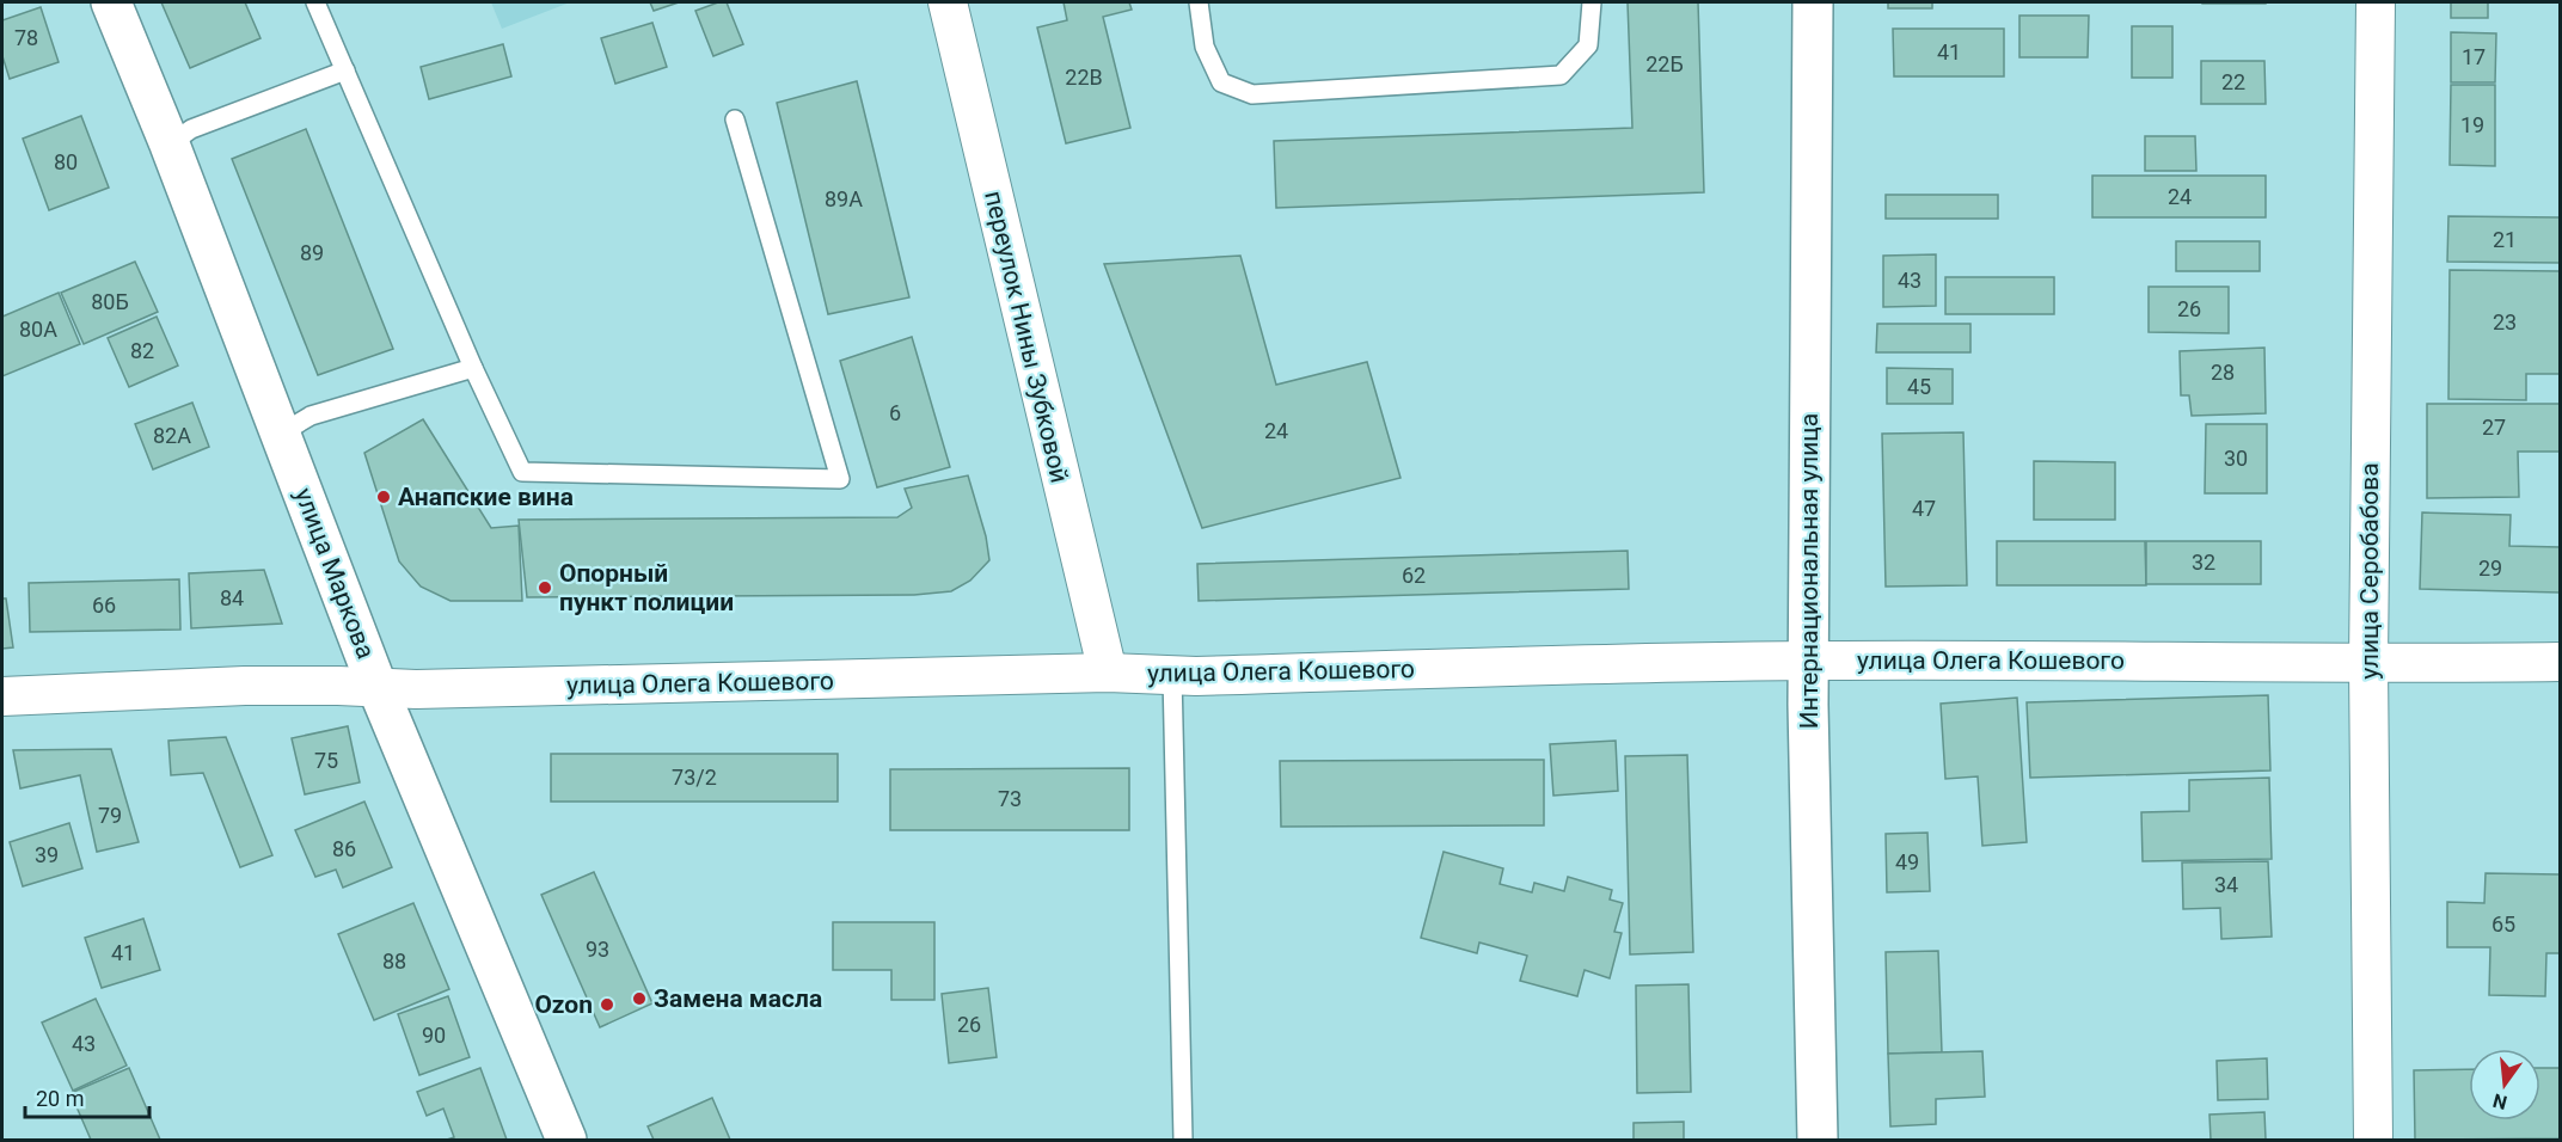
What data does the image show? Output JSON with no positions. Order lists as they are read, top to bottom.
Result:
{
  "streets": {
    "main road": ["Интернациональная улица", "улица Маркова"],
    "street": ["переулок Нины Зубковой", "улица Серобабова", "улица Олега Кошевого"]
  },
  "crossings": [
    ["переулок Нины Зубковой", "улица Олега Кошевого"],
    ["Интернациональная улица", "улица Олега Кошевого"],
    ["улица Серобабова", "улица Олега Кошевого"],
    ["улица Маркова", "улица Олега Кошевого"]
  ],
  "places": [
    "Анапские вина",
    "Опорный пункт полиции",
    "Замена масла",
    "Ozon"
  ],
  "house_numbers": [
    "78",
    "41",
    "17",
    "22Б",
    "22В",
    "22",
    "19",
    "80",
    "24",
    "89А",
    "21",
    "89",
    "43",
    "80Б",
    "26",
    "23",
    "80А",
    "82",
    "28",
    "45",
    "6",
    "27",
    "24",
    "82А",
    "30",
    "47",
    "32",
    "29",
    "62",
    "84",
    "66",
    "75",
    "73/2",
    "73",
    "79",
    "86",
    "39",
    "49",
    "34",
    "65",
    "93",
    "41",
    "88",
    "26",
    "90",
    "43"
  ],
  "scale_bar": "20 m",
  "north": "bottom"
}
